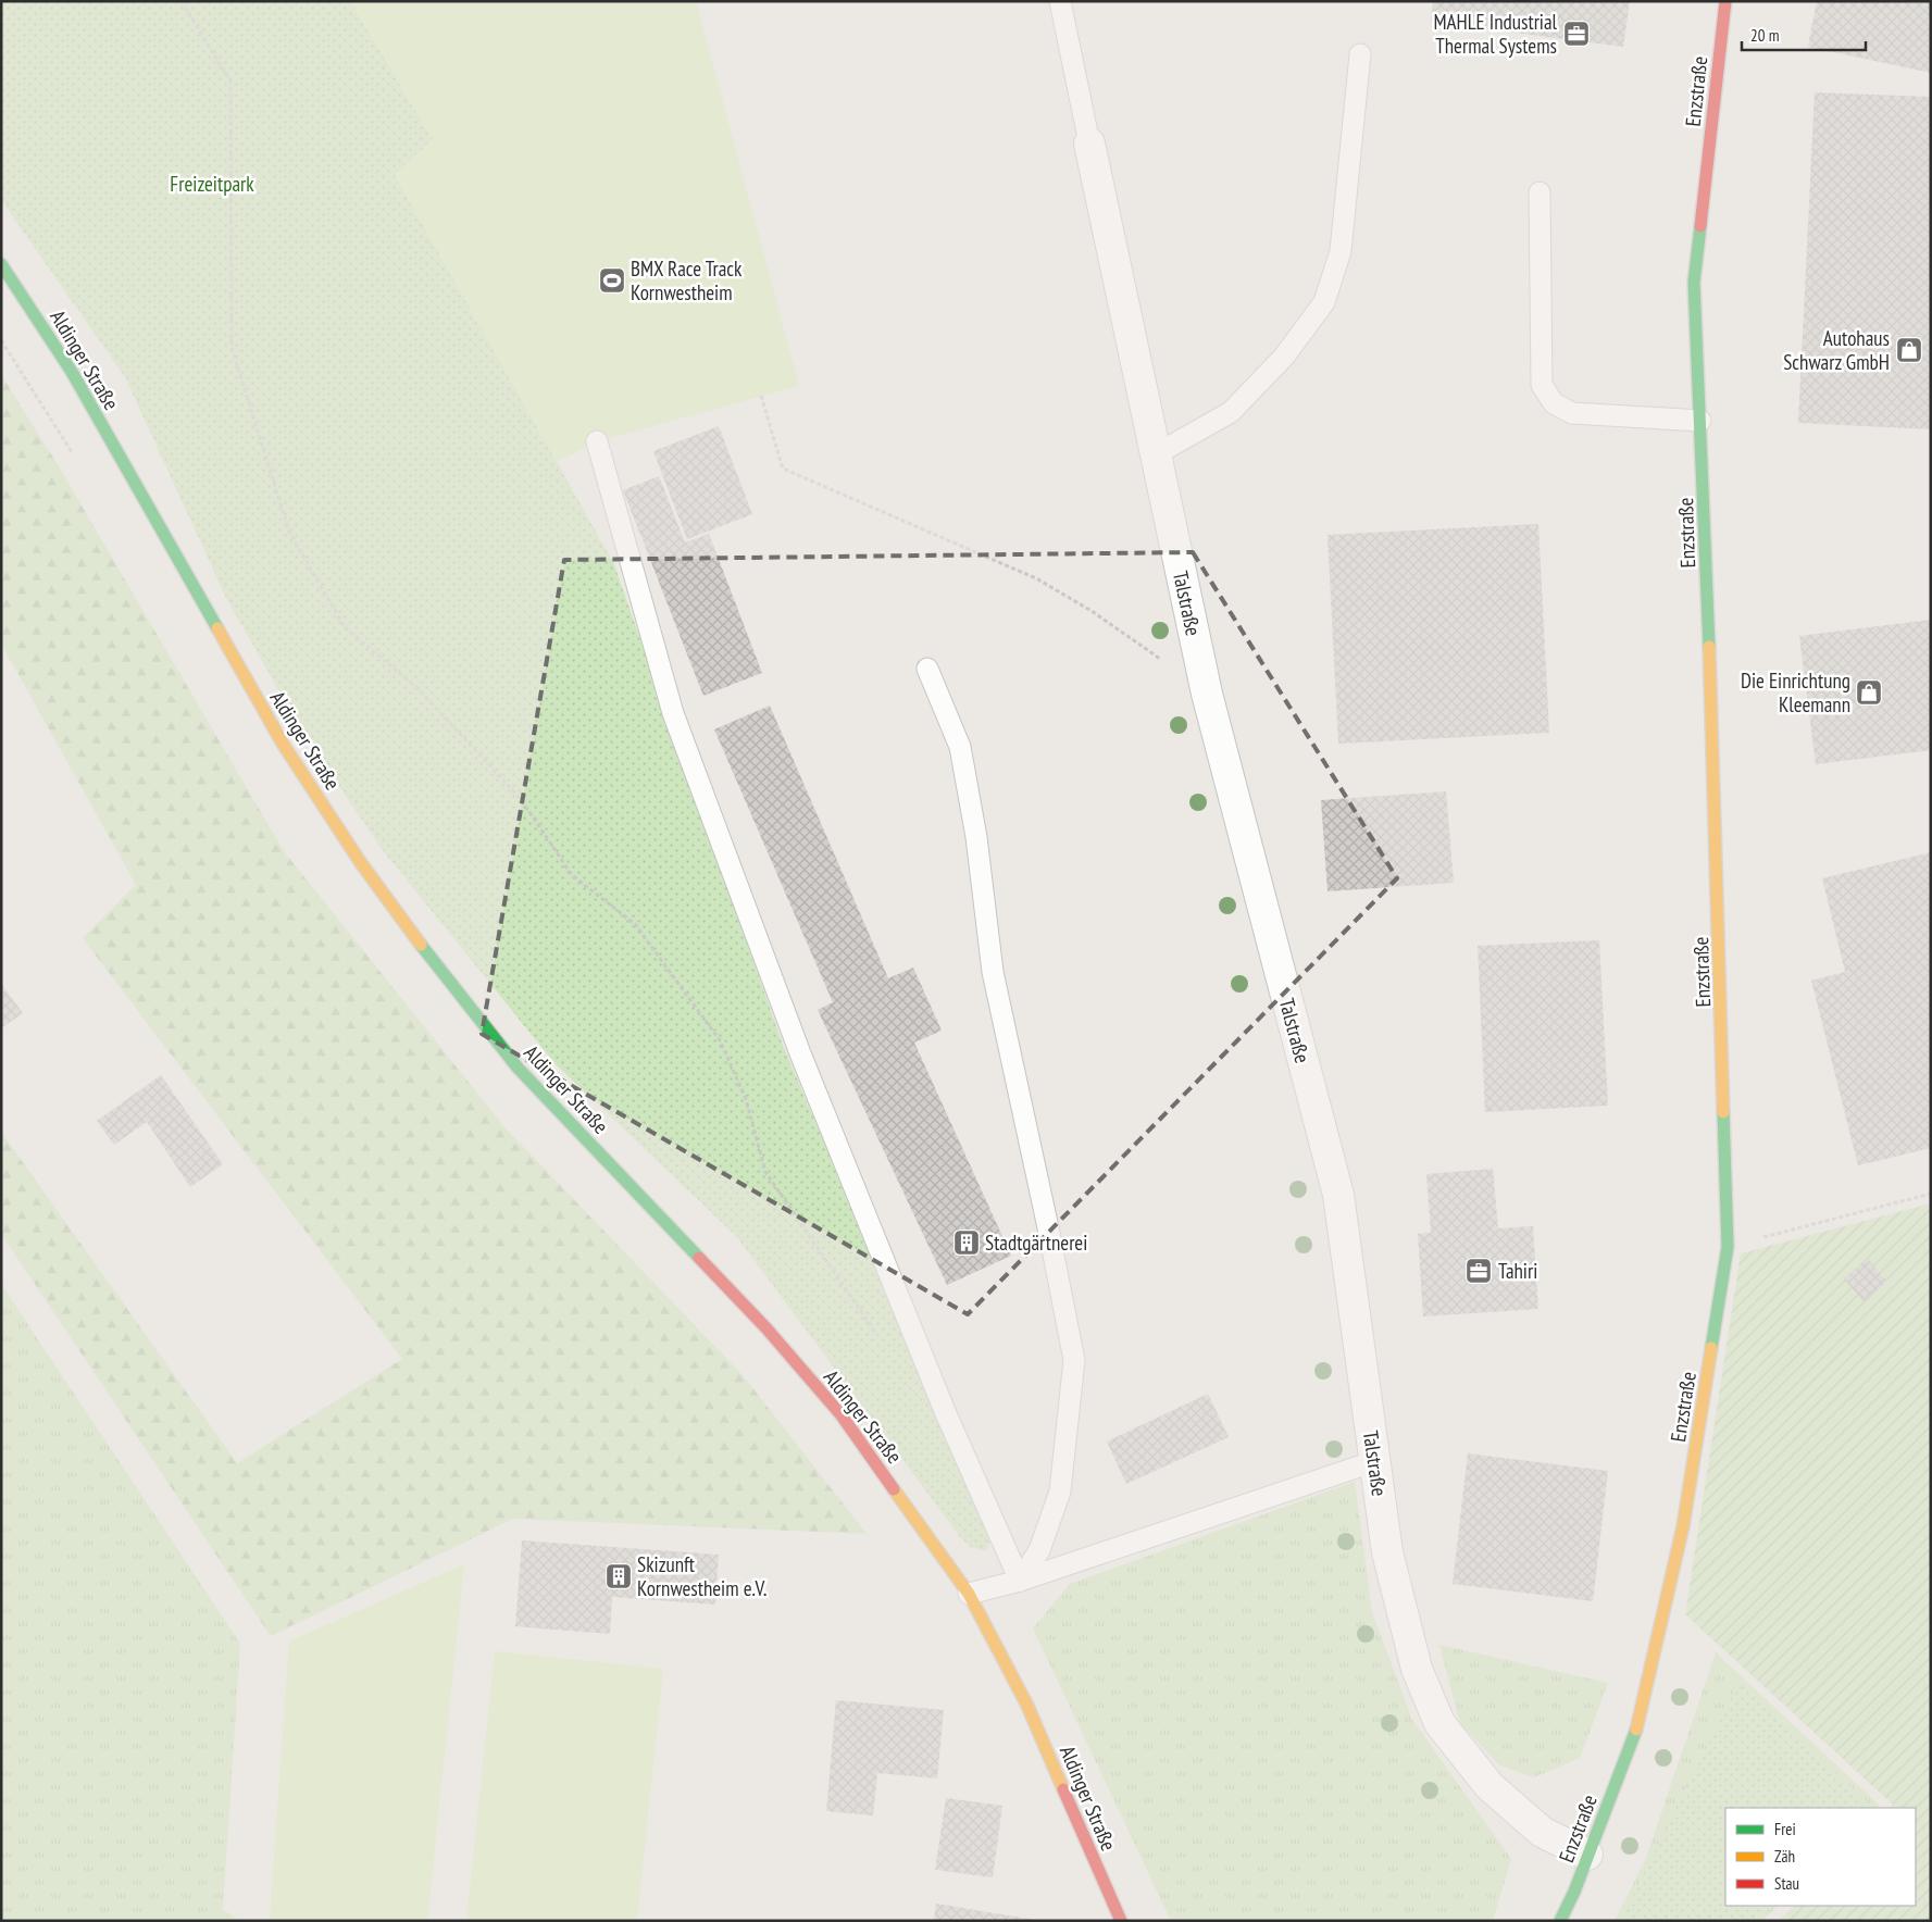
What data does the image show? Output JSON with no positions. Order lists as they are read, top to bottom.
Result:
{
  "streets": {
    "main road": ["Enzstraße", "Aldinger Straße"],
    "street": ["Talstraße"]
  },
  "crossings": [
    ["Enzstraße", "Talstraße"]
  ],
  "parks": ["Freizeitpark"],
  "places": {
    "office": ["MAHLE Industrial Thermal Systems", "Tahiri"],
    "sports": ["BMX Race Track Kornwestheim"],
    "shop": ["Autohaus Schwarz GmbH", "Die Einrichtung Kleemann"],
    "building": ["Stadtgärtnerei", "Skizunft Kornwestheim e.V."]
  },
  "legend": ["Frei", "Zäh", "Stau"],
  "scale_bar": "20 m"
}
